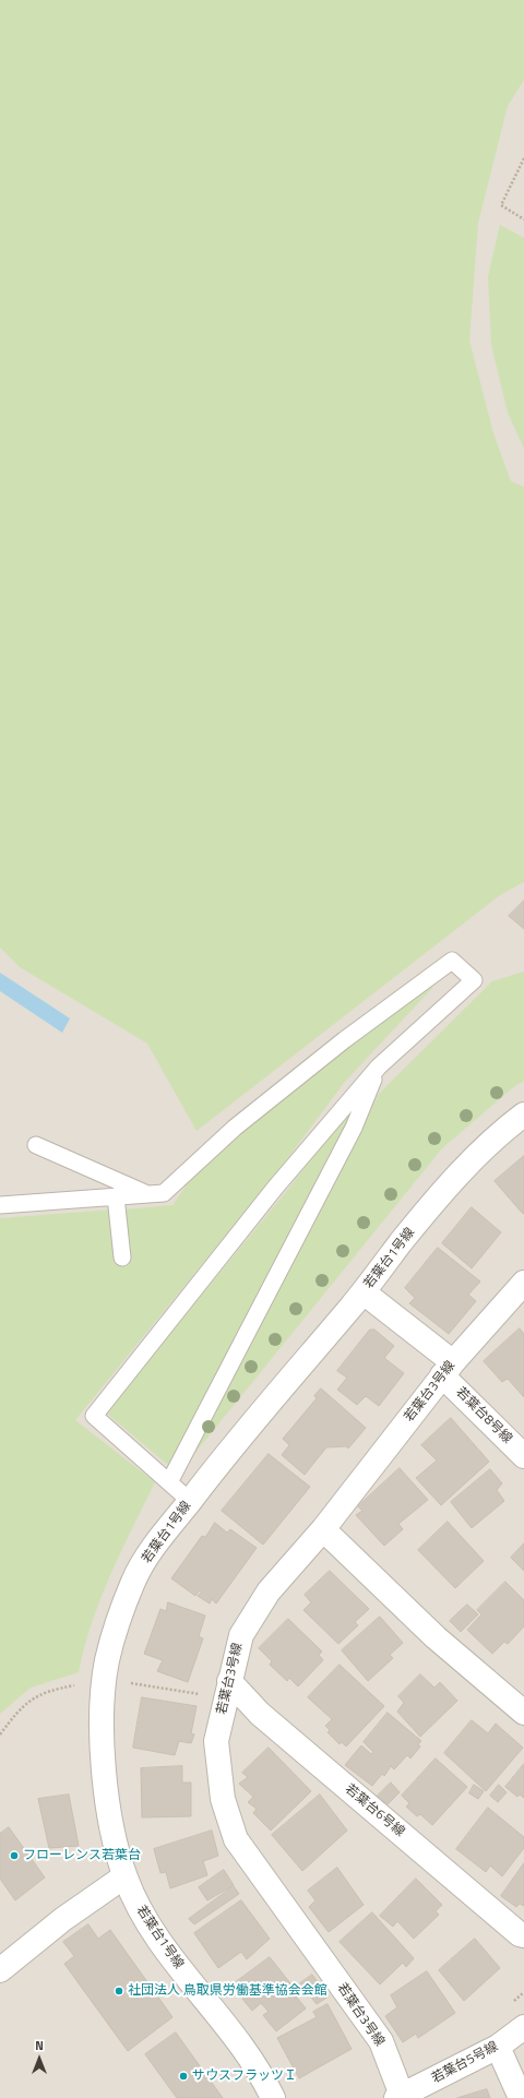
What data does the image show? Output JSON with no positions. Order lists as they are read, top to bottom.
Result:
{
  "streets": {
    "street": [
      "若葉台1号線",
      "若葉台3号線",
      "若葉台8号線",
      "若葉台6号線",
      "若葉台5号線"
    ]
  },
  "crossings": [
    ["若葉台1号線", "若葉台8号線"],
    ["若葉台3号線", "若葉台8号線"],
    ["若葉台3号線", "若葉台6号線"],
    ["若葉台3号線", "若葉台5号線"]
  ],
  "places": ["フローレンス若葉台", "社団法人 鳥取県労働基準協会会館", "サウスフラッツＩ"],
  "north": "top"
}
